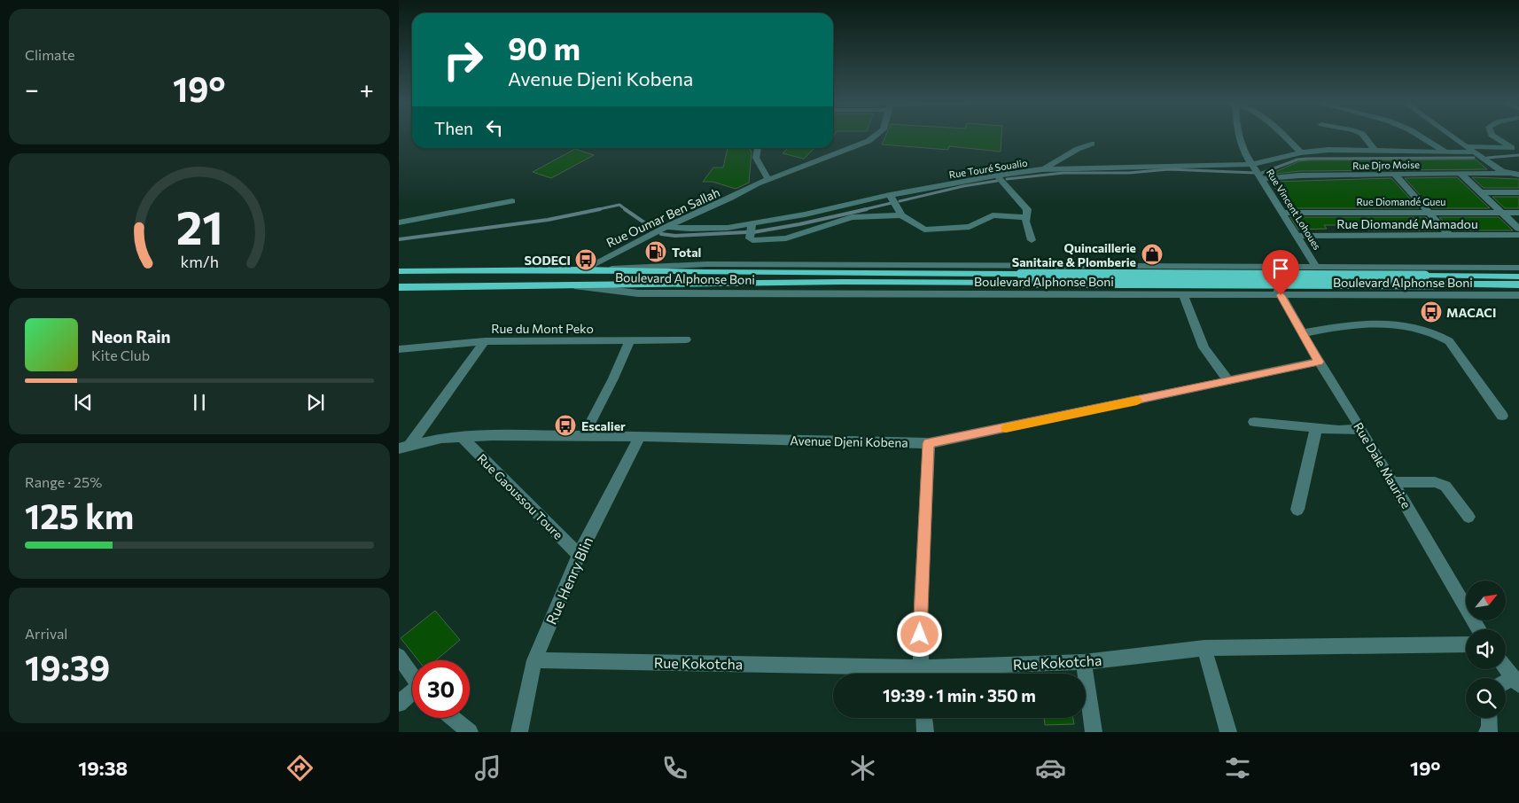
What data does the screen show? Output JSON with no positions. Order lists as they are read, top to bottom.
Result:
{
  "streets": {
    "main road": ["Boulevard Alphonse Boni"],
    "street": [
      "Rue Djro Moise",
      "Rue Touré Soualio",
      "Rue Diomandé Gueu",
      "Rue Vincent Lohoues",
      "Rue Oumar Ben Sallah",
      "Rue Diomandé Mamadou",
      "Rue du Mont Peko",
      "Avenue Djeni Kobena",
      "Rue Dale Maurice",
      "Rue Gaoussou Toure",
      "Rue Henry Blin",
      "Rue Kokotcha"
    ]
  },
  "crossings": [
    ["Rue Djro Moise", "Rue Vincent Lohoues"],
    ["Rue Touré Soualio", "Rue Vincent Lohoues"],
    ["Rue Touré Soualio", "Rue Oumar Ben Sallah"],
    ["Rue Diomandé Gueu", "Rue Vincent Lohoues"],
    ["Rue Vincent Lohoues", "Rue Diomandé Mamadou"],
    ["Rue Vincent Lohoues", "Boulevard Alphonse Boni"],
    ["Rue Oumar Ben Sallah", "Boulevard Alphonse Boni"],
    ["Boulevard Alphonse Boni", "Rue Dale Maurice"],
    ["Avenue Djeni Kobena", "Rue Dale Maurice"],
    ["Avenue Djeni Kobena", "Rue Gaoussou Toure"],
    ["Avenue Djeni Kobena", "Rue Henry Blin"],
    ["Rue Gaoussou Toure", "Rue Henry Blin"],
    ["Rue Henry Blin", "Rue Kokotcha"]
  ],
  "places": {
    "fuel station": ["Total"],
    "shop": ["Quincaillerie Sanitaire & Plomberie"],
    "bus stop": ["SODECI", "MACACI", "Escalier"]
  },
  "north": "top right",
  "page": {
    "tile": [
      "Climate",
      ["Range · 25%", "125 km"],
      ["Arrival", "19:39"]
    ],
    "turn": ["90 m", "Avenue Djeni Kobena"],
    "heat": ["−", "19°", "+"],
    "then": "Then",
    "song": ["Neon Rain", "Kite Club"],
    "limit": "30",
    "trip": "19:39 · 1 min · 350 m",
    "tabs": ["19:38", "19°"],
    "gauge": ["21", "km/h"]
  }
}
